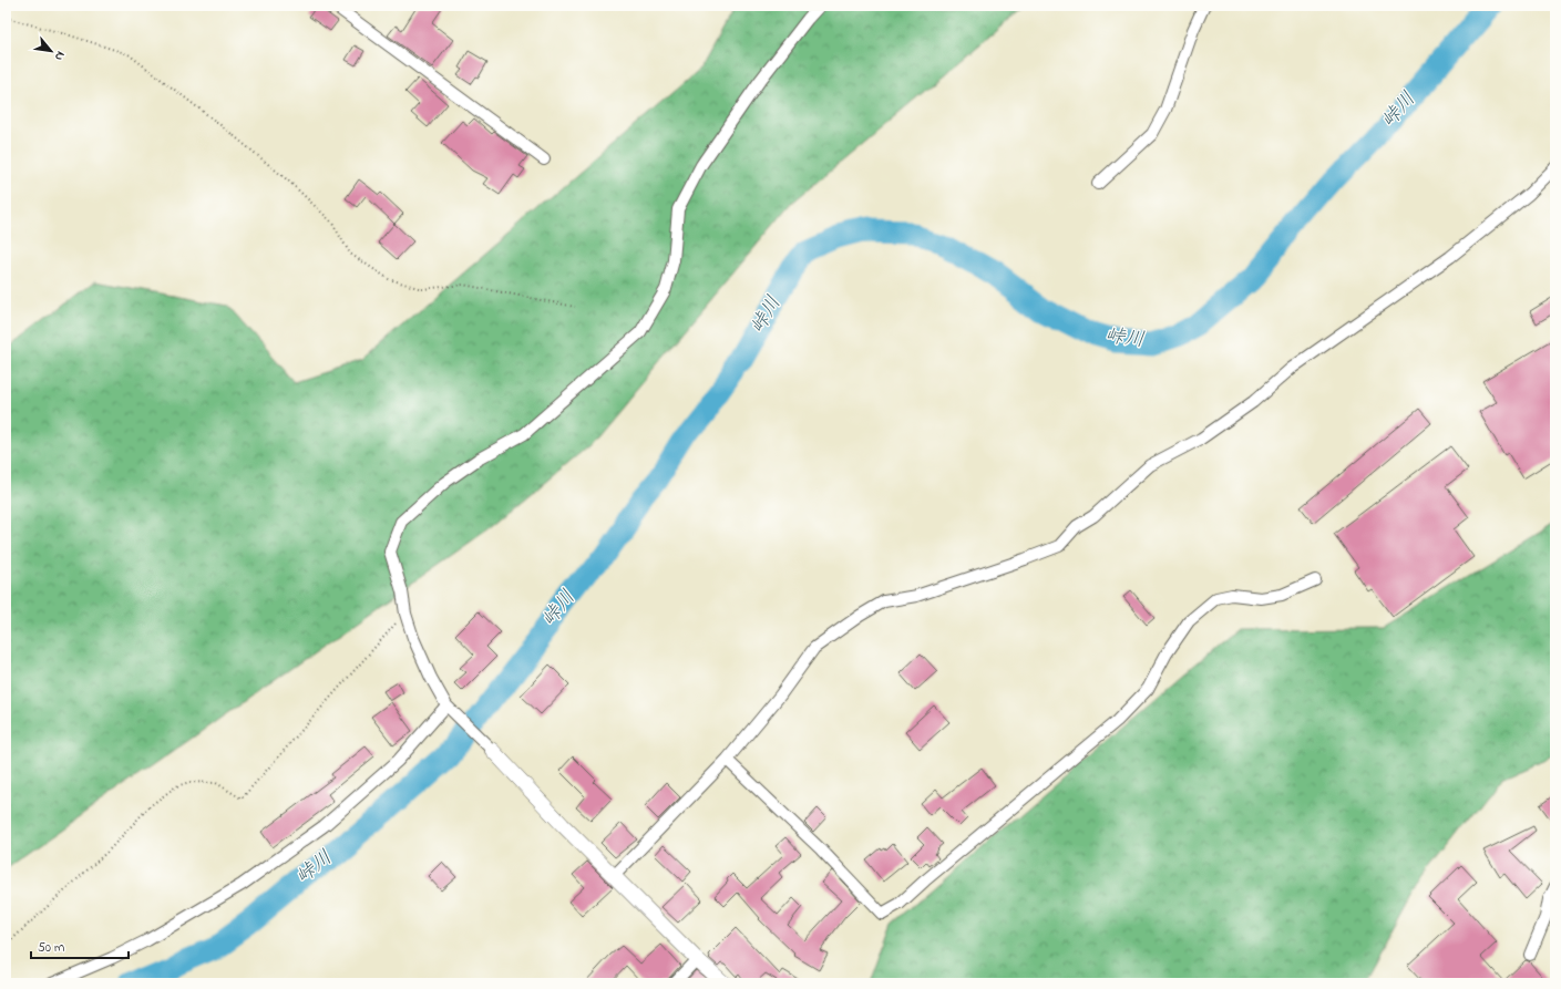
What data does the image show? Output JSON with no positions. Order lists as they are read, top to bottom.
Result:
{
  "water": ["峠川"],
  "scale_bar": "50 m",
  "north": "bottom right"
}
